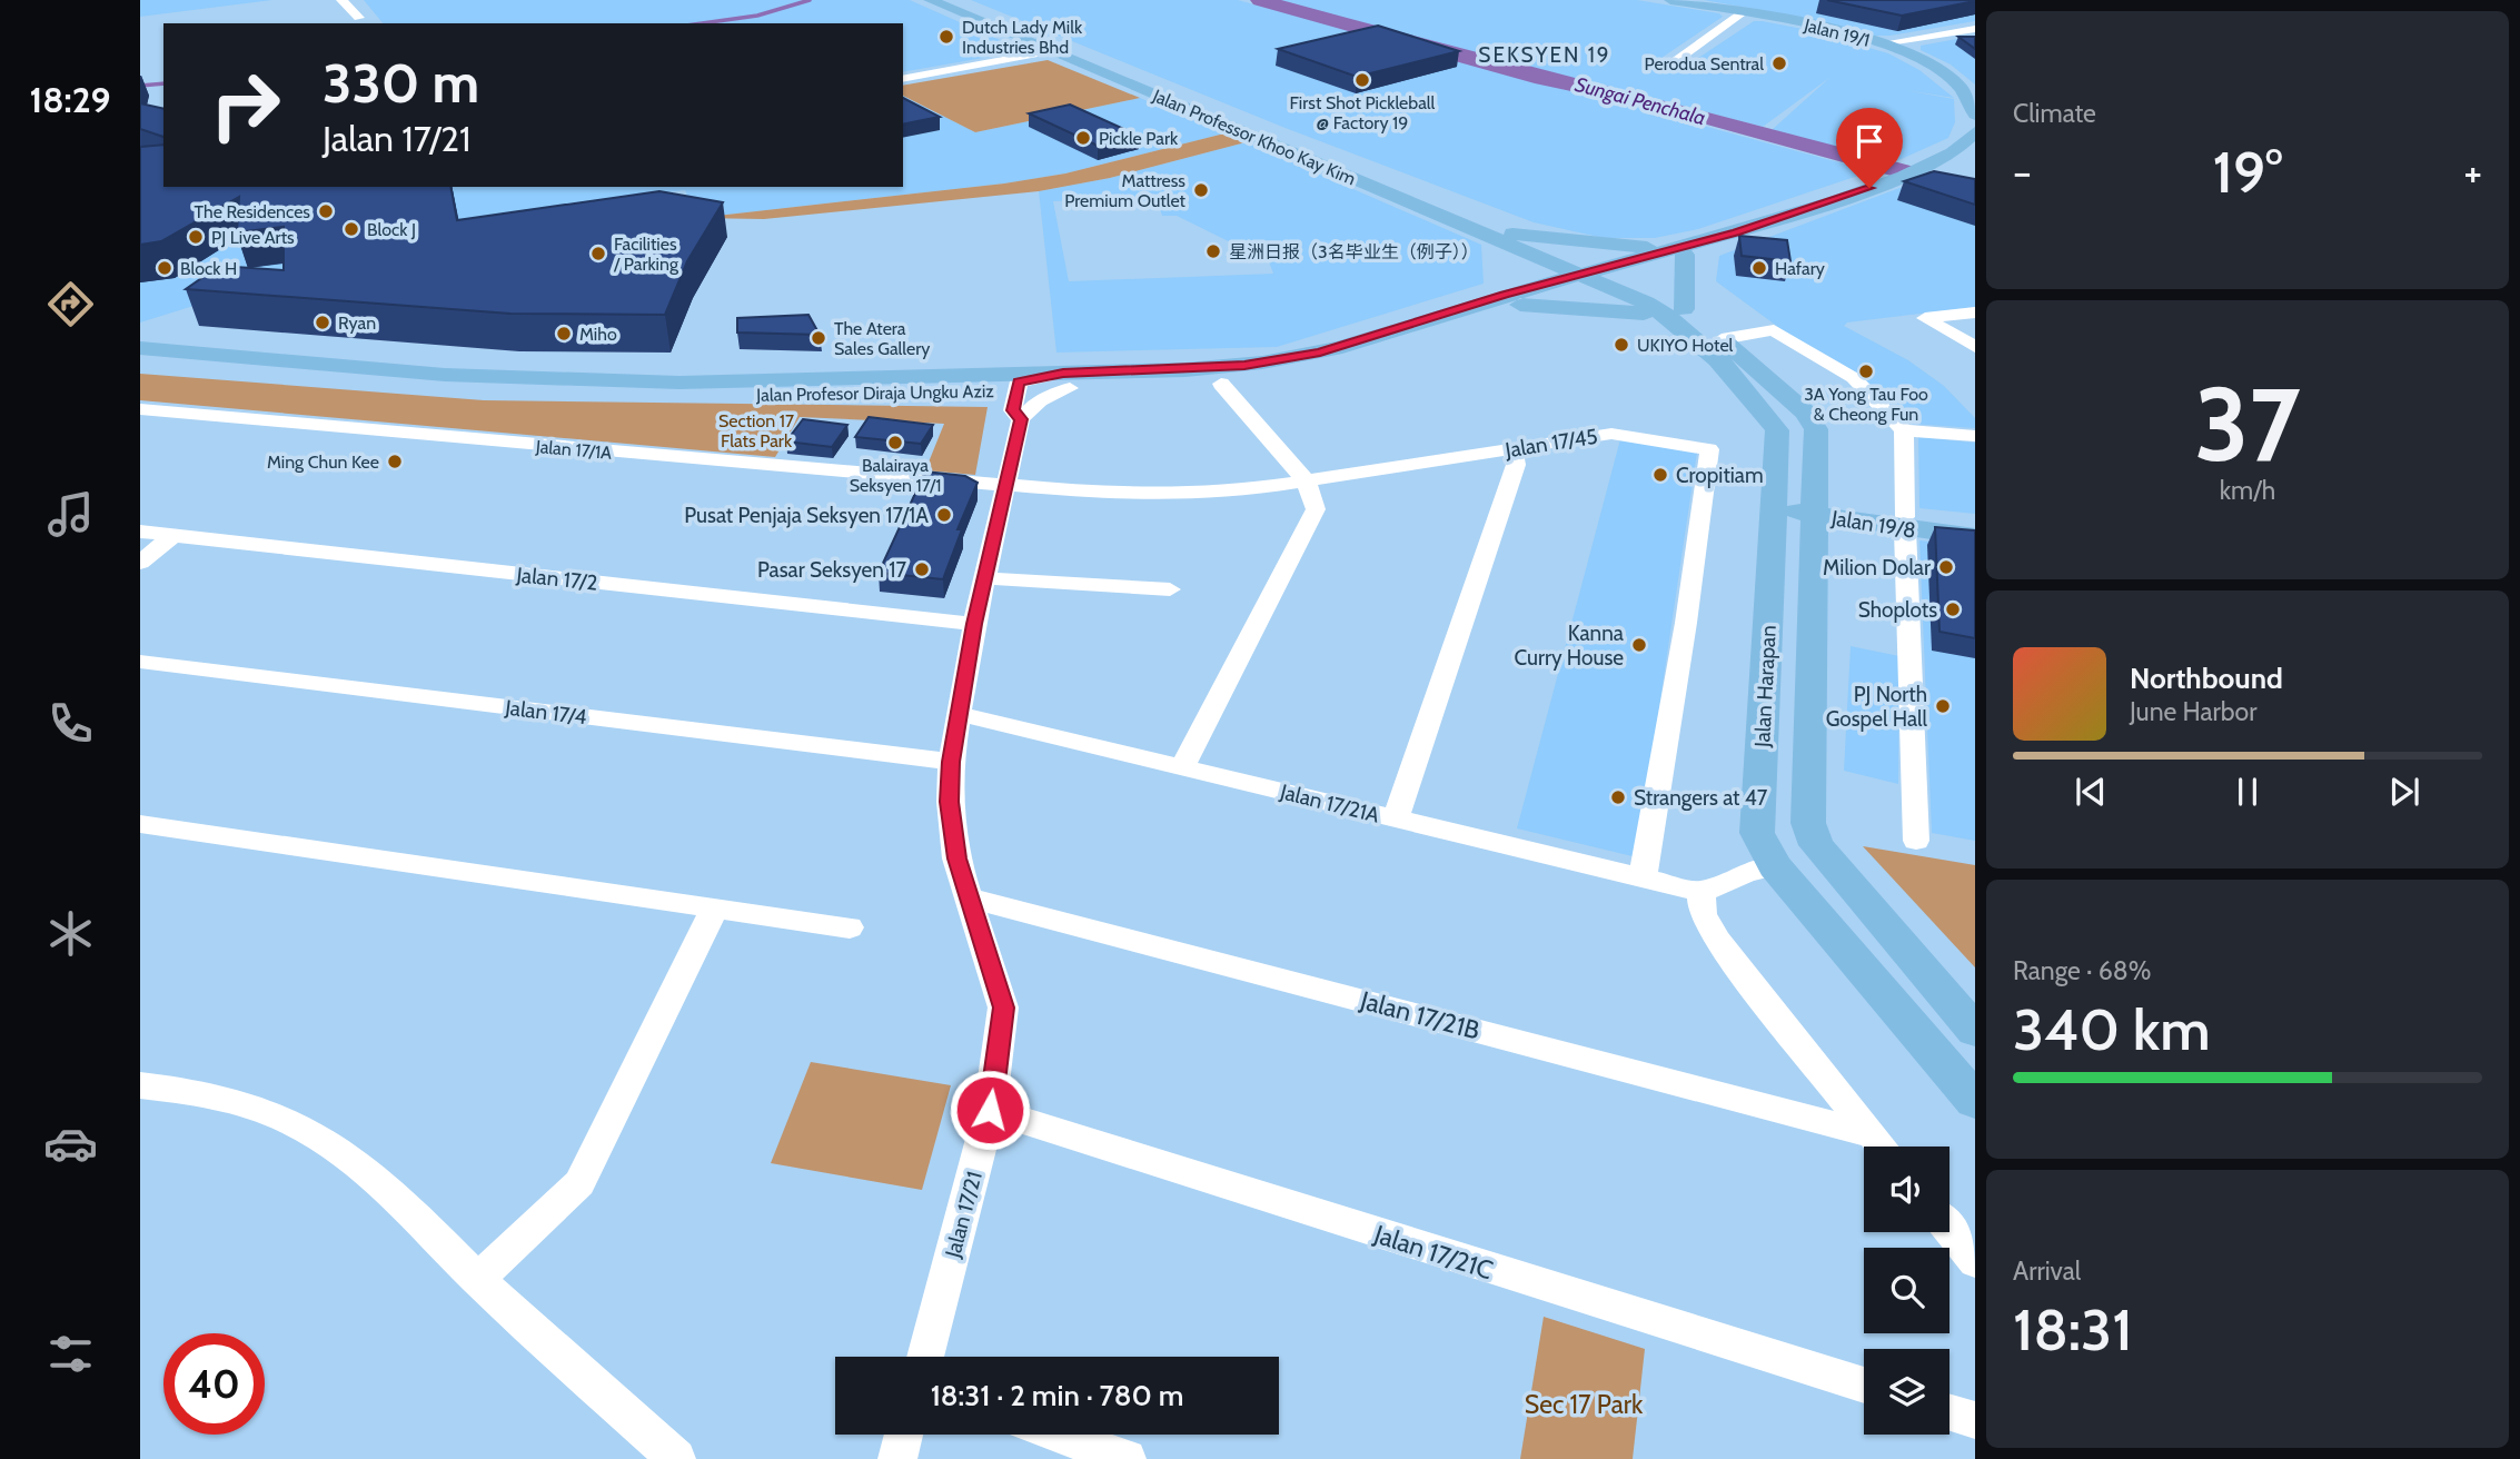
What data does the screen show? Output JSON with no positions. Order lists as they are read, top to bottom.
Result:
{
  "streets": {
    "main road": [
      "Jalan 19/1",
      "Jalan Professor Khoo Kay Kim",
      "Jalan Profesor Diraja Ungku Aziz",
      "Jalan 19/8",
      "Jalan Harapan"
    ],
    "street": [
      "Jalan 17/45",
      "Jalan 17/1A",
      "Jalan 17/2",
      "Jalan 17/4",
      "Jalan 17/21A",
      "Jalan 17/21B",
      "Jalan 17/21",
      "Jalan 17/21C"
    ]
  },
  "crossings": [
    ["Jalan Professor Khoo Kay Kim", "Jalan Profesor Diraja Ungku Aziz"],
    ["Jalan Professor Khoo Kay Kim", "Jalan Harapan"],
    ["Jalan Profesor Diraja Ungku Aziz", "Jalan Harapan"],
    ["Jalan Profesor Diraja Ungku Aziz", "Jalan 17/21"],
    ["Jalan 17/45", "Jalan 17/1A"],
    ["Jalan 17/45", "Jalan 17/21A"],
    ["Jalan 17/45", "Jalan 17/21"],
    ["Jalan 17/1A", "Jalan 17/21"],
    ["Jalan 19/8", "Jalan Harapan"],
    ["Jalan 17/2", "Jalan 17/21"],
    ["Jalan 17/4", "Jalan 17/21"],
    ["Jalan 17/21A", "Jalan 17/21"],
    ["Jalan 17/21B", "Jalan 17/21"],
    ["Jalan 17/21", "Jalan 17/21C"]
  ],
  "districts": ["SEKSYEN 19"],
  "water": ["Sungai Penchala"],
  "parks": ["Section 17 Flats Park", "Sec 17 Park"],
  "places": [
    "Dutch Lady Milk Industries Bhd",
    "Perodua Sentral",
    "First Shot Pickleball @ Factory 19",
    "Pickle Park",
    "Mattress Premium Outlet",
    "The Residences",
    "Block J",
    "PJ Live Arts",
    "星洲日报（3名毕业生（例子））",
    "Facilities / Parking",
    "Block H",
    "Hafary",
    "Ryan",
    "Miho",
    "The Atera Sales Gallery",
    "UKIYO Hotel",
    "3A Yong Tau Foo & Cheong Fun",
    "Balairaya Seksyen 17/1",
    "Ming Chun Kee",
    "Cropitiam",
    "Pusat Penjaja Seksyen 17/1A",
    "Milion Dolar",
    "Pasar Seksyen 17",
    "Shoplots",
    "Kanna Curry House",
    "PJ North Gospel Hall",
    "Strangers at 47"
  ],
  "page": {
    "tabs": "18:29",
    "tile": [
      "Climate",
      ["37", "km/h"],
      ["Range · 68%", "340 km"],
      ["Arrival", "18:31"]
    ],
    "turn": ["330 m", "Jalan 17/21"],
    "heat": ["−", "19°", "+"],
    "song": ["Northbound", "June Harbor"],
    "limit": "40",
    "trip": "18:31 · 2 min · 780 m"
  }
}
